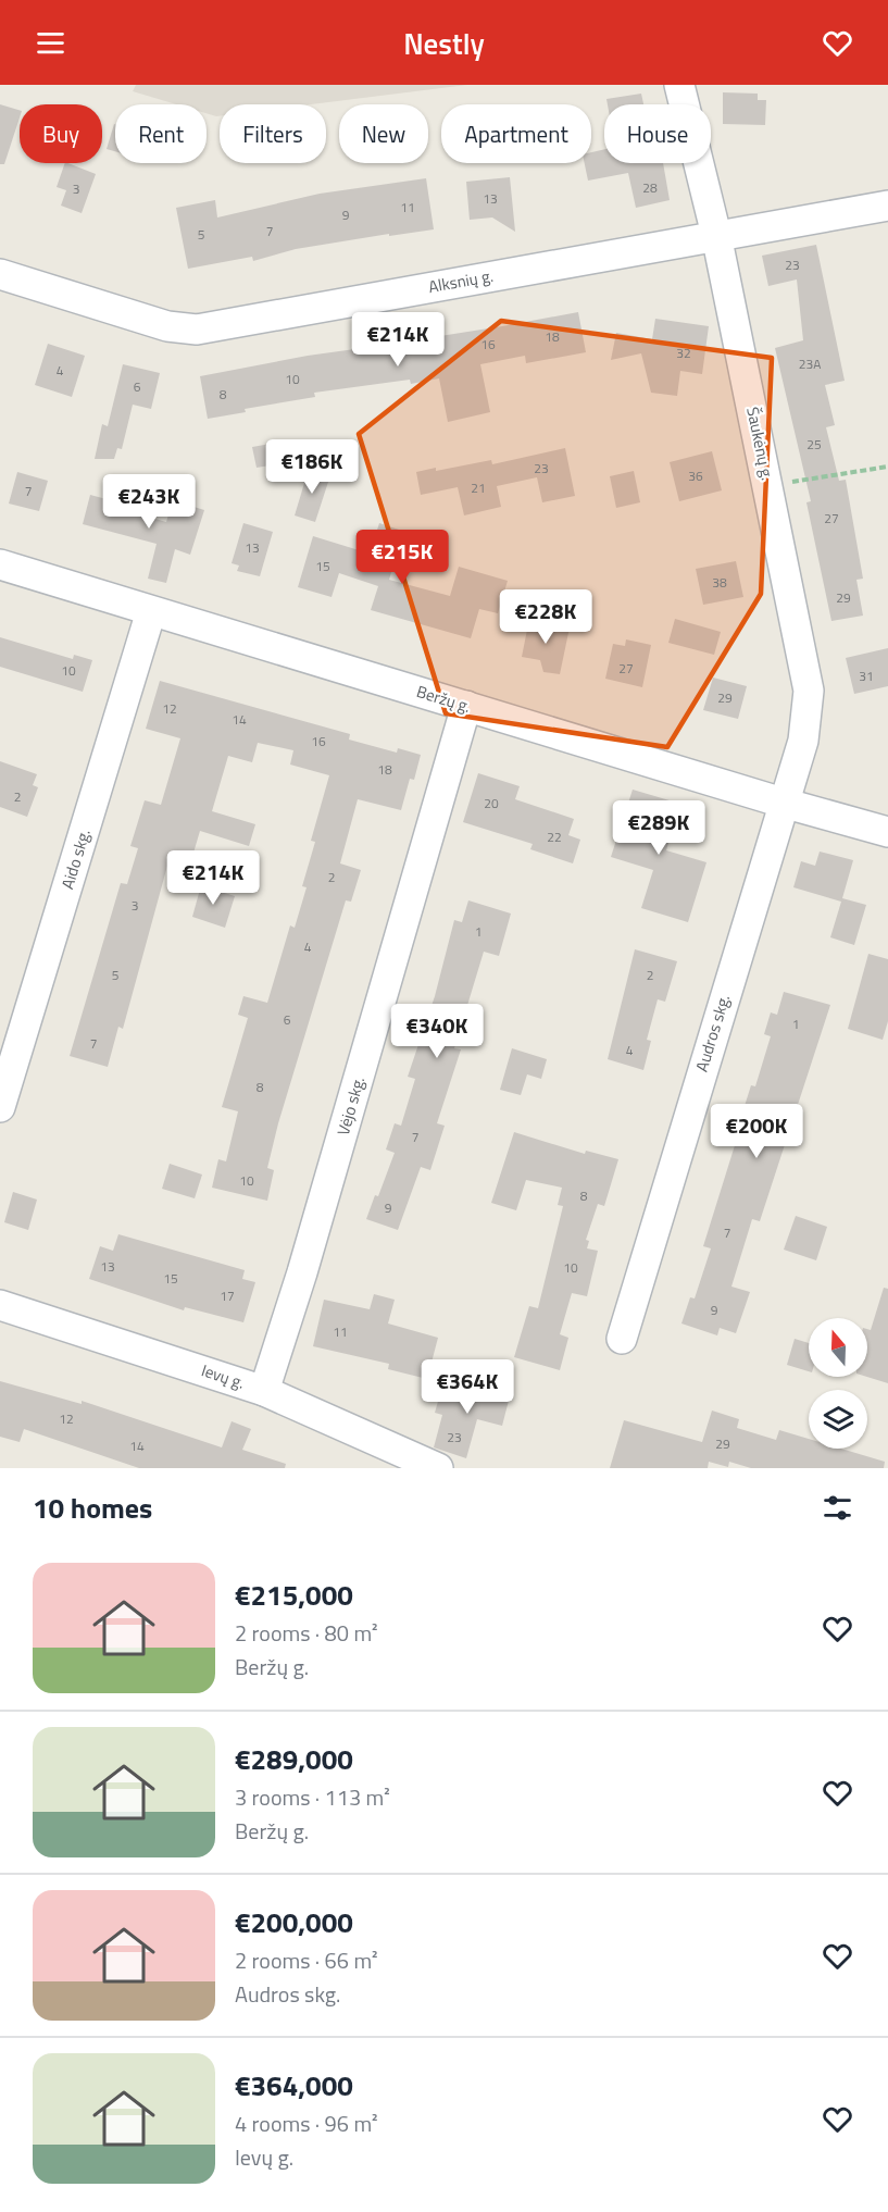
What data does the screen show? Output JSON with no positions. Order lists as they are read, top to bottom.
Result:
{
  "streets": {
    "street": [
      "Alksnių g.",
      "Šaukėnų g.",
      "Beržų g.",
      "Aido skg.",
      "Audros skg.",
      "Vėjo skg.",
      "Ievų g."
    ]
  },
  "crossings": [
    ["Alksnių g.", "Šaukėnų g."],
    ["Šaukėnų g.", "Beržų g."],
    ["Šaukėnų g.", "Audros skg."],
    ["Beržų g.", "Aido skg."],
    ["Beržų g.", "Audros skg."],
    ["Beržų g.", "Vėjo skg."],
    ["Vėjo skg.", "Ievų g."]
  ],
  "house_numbers": [
    "28",
    "3",
    "13",
    "11",
    "9",
    "7",
    "5",
    "23",
    "18",
    "16",
    "32",
    "23A",
    "4",
    "10",
    "6",
    "8",
    "25",
    "23",
    "36",
    "21",
    "7",
    "27",
    "13",
    "15",
    "38",
    "29",
    "27",
    "10",
    "31",
    "29",
    "12",
    "14",
    "16",
    "18",
    "2",
    "20",
    "22",
    "2",
    "3",
    "1",
    "4",
    "5",
    "2",
    "6",
    "1",
    "7",
    "4",
    "8",
    "7",
    "10",
    "8",
    "9",
    "7",
    "13",
    "10",
    "15",
    "17",
    "9",
    "11",
    "12",
    "23",
    "29",
    "14"
  ],
  "north": "top",
  "page": {
    "header": "Nestly",
    "chip": [
      "Buy",
      "Rent",
      "Filters",
      "New",
      "Apartment",
      "House"
    ],
    "price": [
      "€214K",
      "€186K",
      "€243K",
      "€215K",
      "€228K",
      "€289K",
      "€214K",
      "€340K",
      "€200K",
      "€364K"
    ],
    "heading": "10 homes",
    "list": [
      {
        "name": "€215,000",
        "note": "2 rooms · 80 m² · Beržų g."
      },
      {
        "name": "€289,000",
        "note": "3 rooms · 113 m² · Beržų g."
      },
      {
        "name": "€200,000",
        "note": "2 rooms · 66 m² · Audros skg."
      },
      {
        "name": "€364,000",
        "note": "4 rooms · 96 m² · Ievų g."
      }
    ]
  }
}
